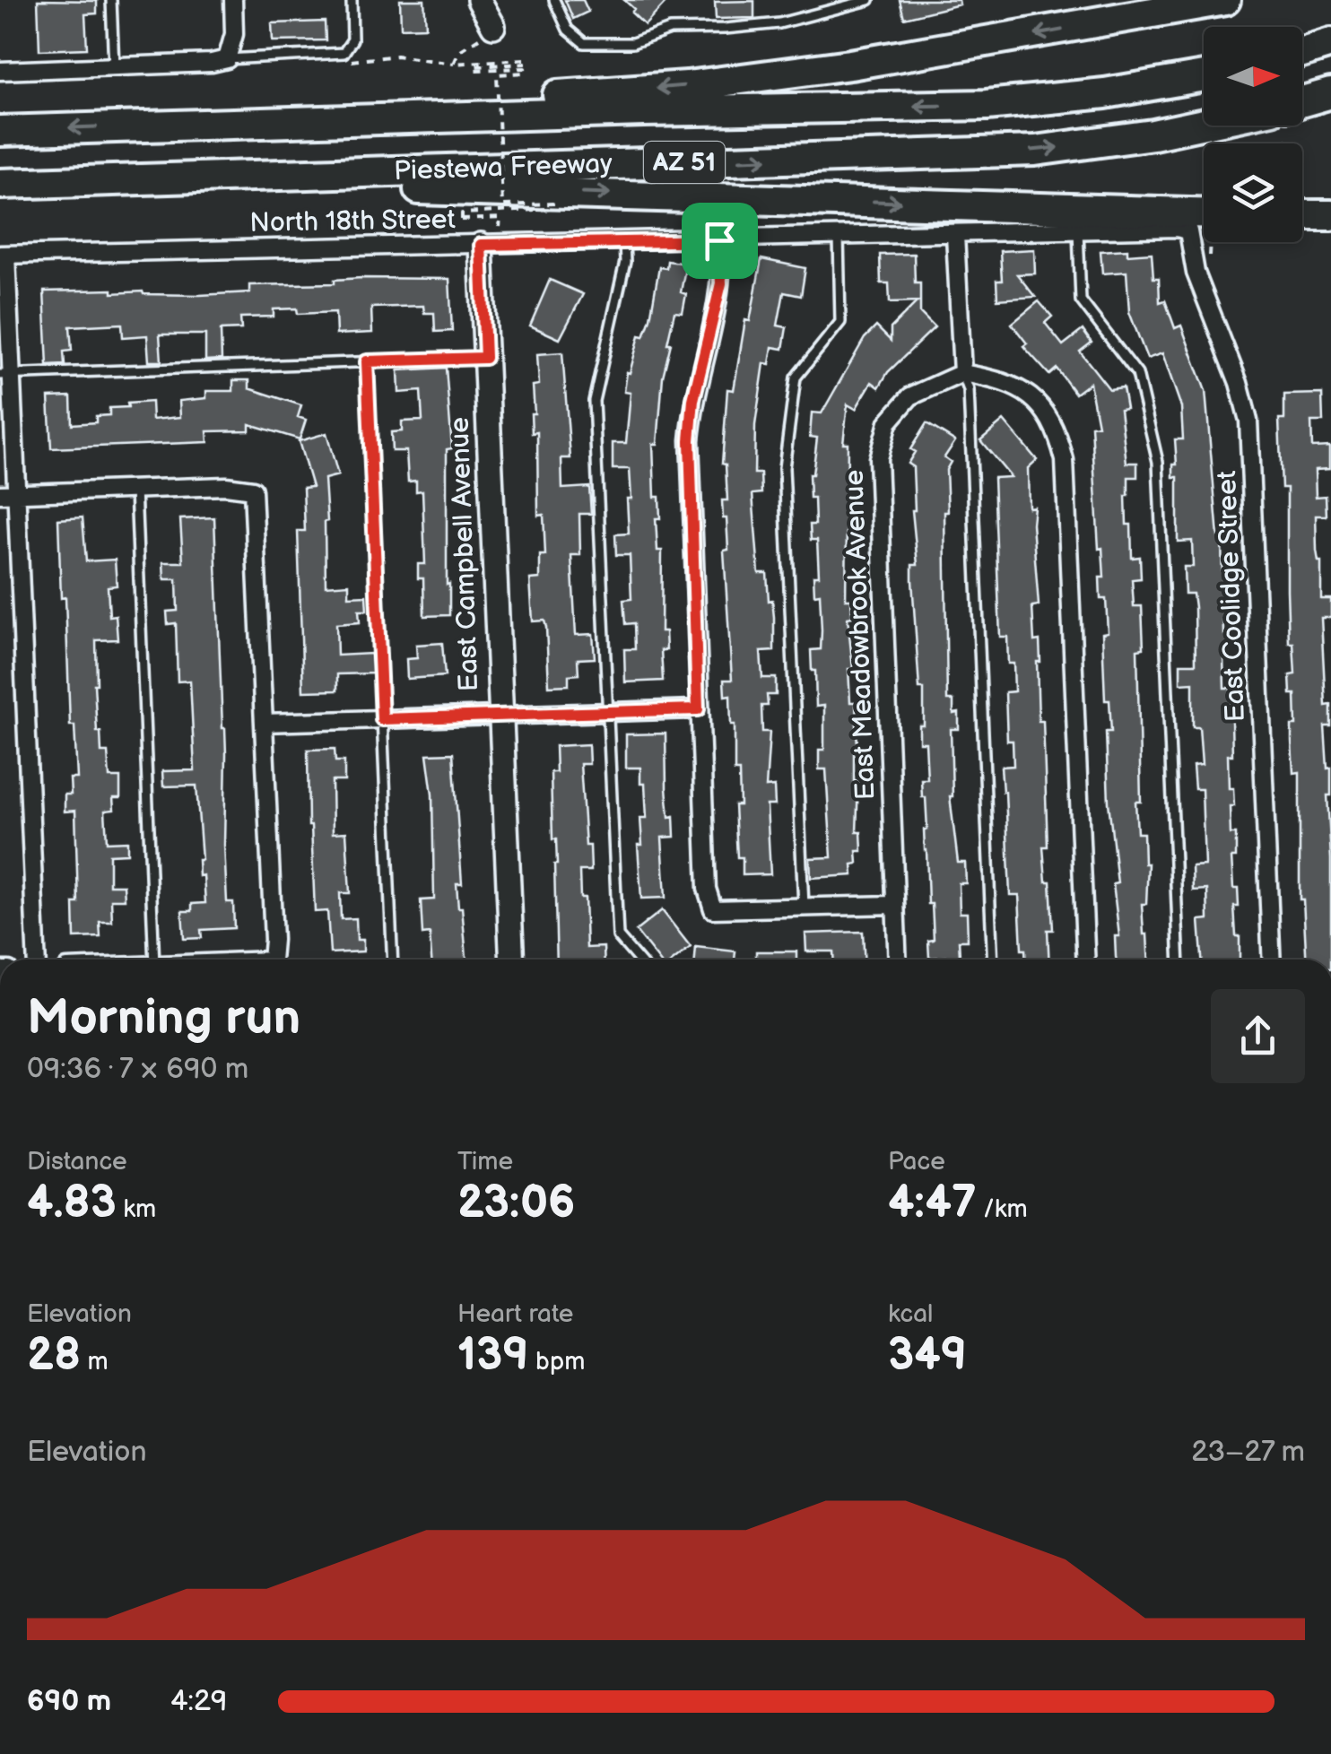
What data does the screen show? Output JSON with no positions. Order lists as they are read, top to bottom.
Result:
{
  "streets": {
    "highway": ["AZ 51", "Piestewa Freeway"],
    "street": [
      "North 18th Street",
      "East Campbell Avenue",
      "East Coolidge Street",
      "East Meadowbrook Avenue"
    ]
  },
  "crossings": [
    ["North 18th Street", "East Campbell Avenue"],
    ["North 18th Street", "East Coolidge Street"]
  ],
  "north": "right",
  "page": {
    "heading": ["Morning run", "09:36 · 7 × 690 m"],
    "stats": [
      ["Distance", "4.83 km"],
      ["Time", "23:06"],
      ["Pace", "4:47 /km"],
      ["Elevation", "28 m"],
      ["Heart rate", "139 bpm"],
      ["kcal", "349"]
    ],
    "chart": ["Elevation", "23–27 m"],
    "list": [
      {
        "name": "690 m",
        "note": "4:29"
      }
    ]
  }
}
